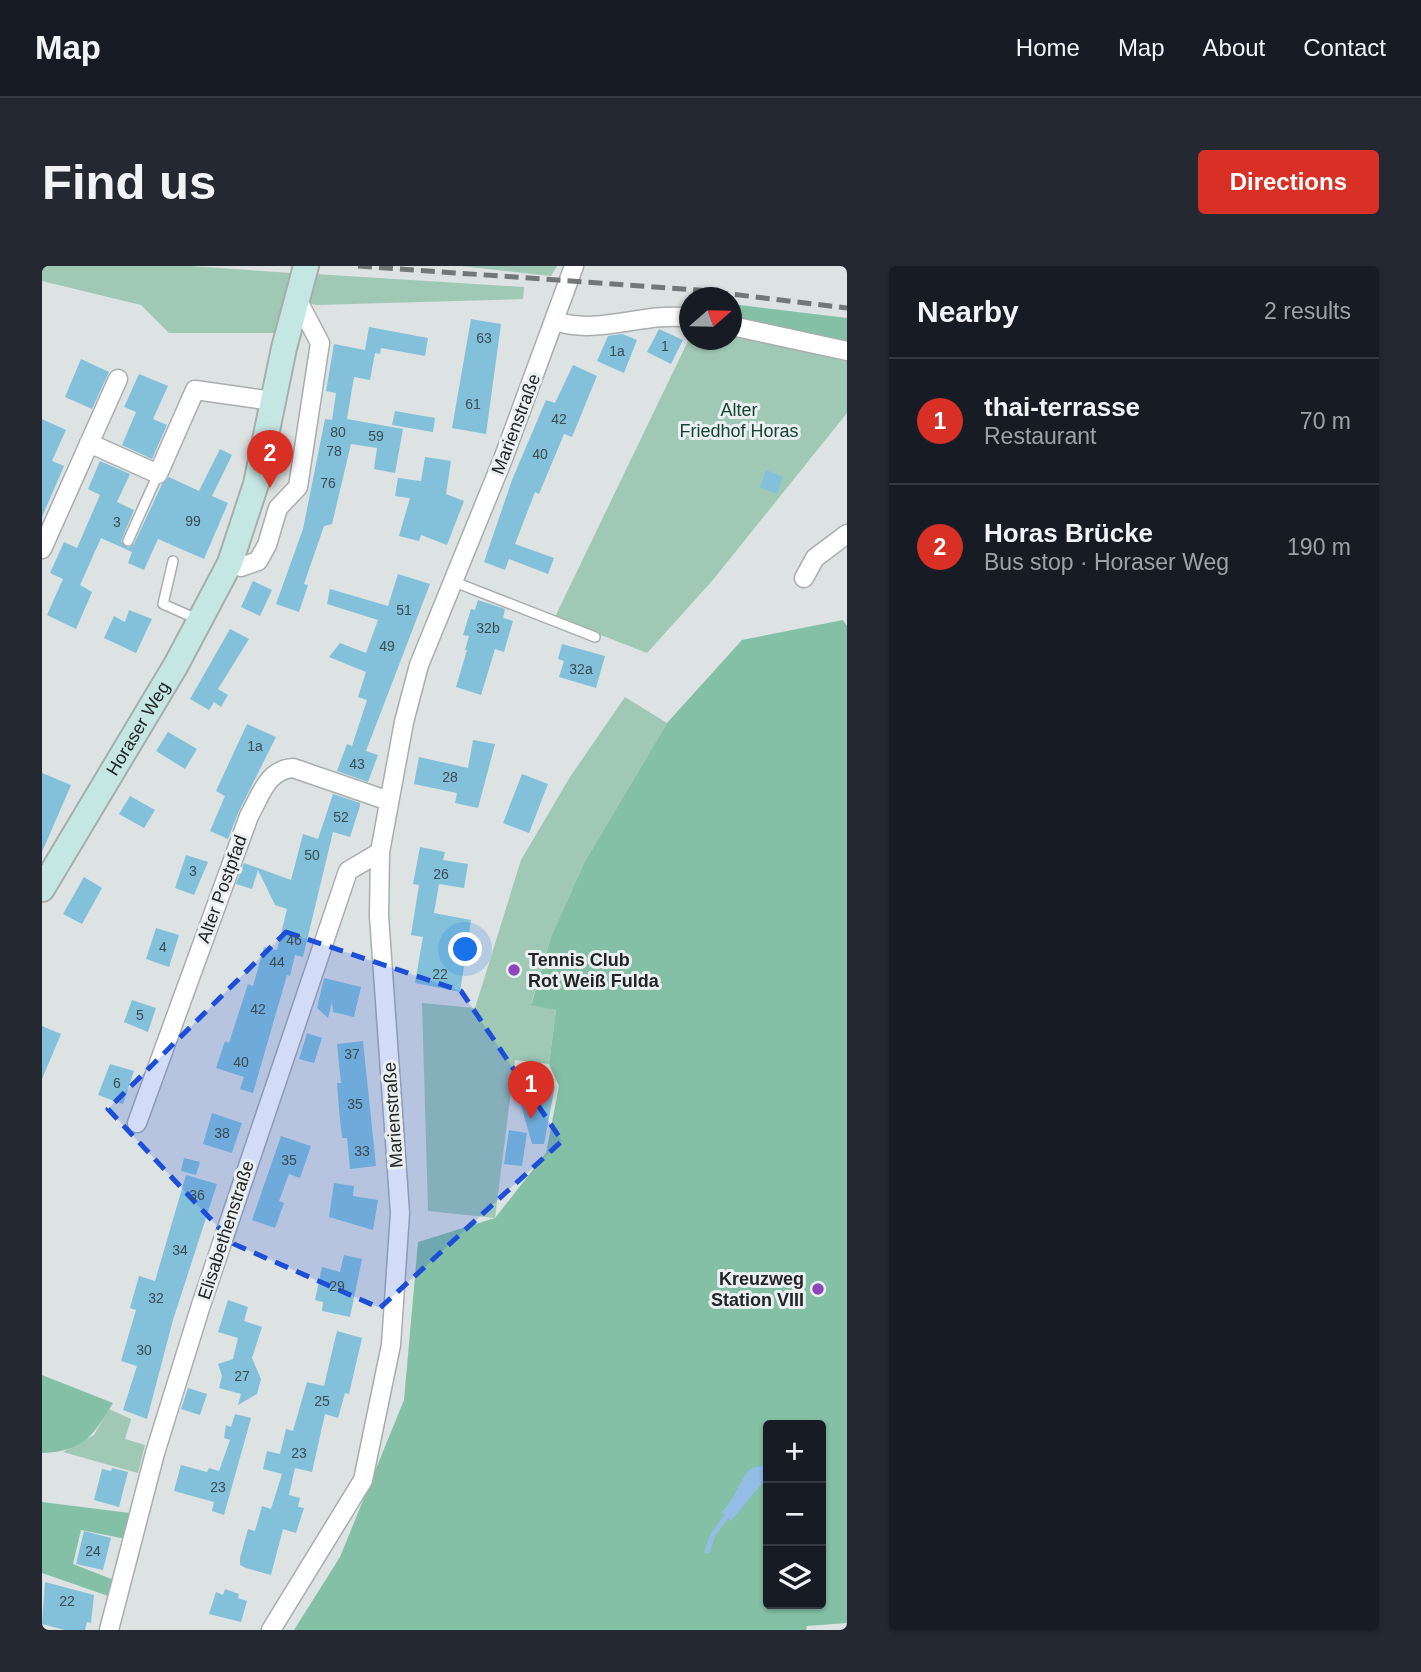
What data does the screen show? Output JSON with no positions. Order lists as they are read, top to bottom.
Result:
{
  "streets": {
    "main road": ["Horaser Weg"],
    "street": ["Marienstraße", "Alter Postpfad", "Elisabethenstraße"]
  },
  "crossings": [
    ["Marienstraße", "Alter Postpfad"],
    ["Marienstraße", "Elisabethenstraße"]
  ],
  "parks": ["Alter Friedhof Horas"],
  "places": ["Tennis Club Rot Weiß Fulda", "Kreuzweg Station VIII"],
  "house_numbers": [
    "63",
    "1",
    "1a",
    "61",
    "42",
    "80",
    "59",
    "78",
    "40",
    "76",
    "99",
    "3",
    "51",
    "32b",
    "49",
    "32a",
    "1a",
    "43",
    "28",
    "52",
    "50",
    "3",
    "26",
    "46",
    "4",
    "44",
    "22",
    "42",
    "5",
    "37",
    "40",
    "6",
    "35",
    "38",
    "33",
    "35",
    "36",
    "34",
    "29",
    "32",
    "30",
    "27",
    "25",
    "23",
    "23",
    "24",
    "22"
  ],
  "north": "right",
  "page": {
    "header": "Map",
    "nav": [
      "Home",
      "Map",
      "About",
      "Contact"
    ],
    "buttons": "Directions",
    "title": "Find us",
    "heading": ["Nearby", "2 results"],
    "list": [
      {
        "mark": "1",
        "name": "thai-terrasse",
        "note": "Restaurant",
        "value": "70 m"
      },
      {
        "mark": "2",
        "name": "Horas Brücke",
        "note": "Bus stop · Horaser Weg",
        "value": "190 m"
      }
    ],
    "pins": ["2", "1"],
    "map_buttons": ["+", "−"]
  }
}
